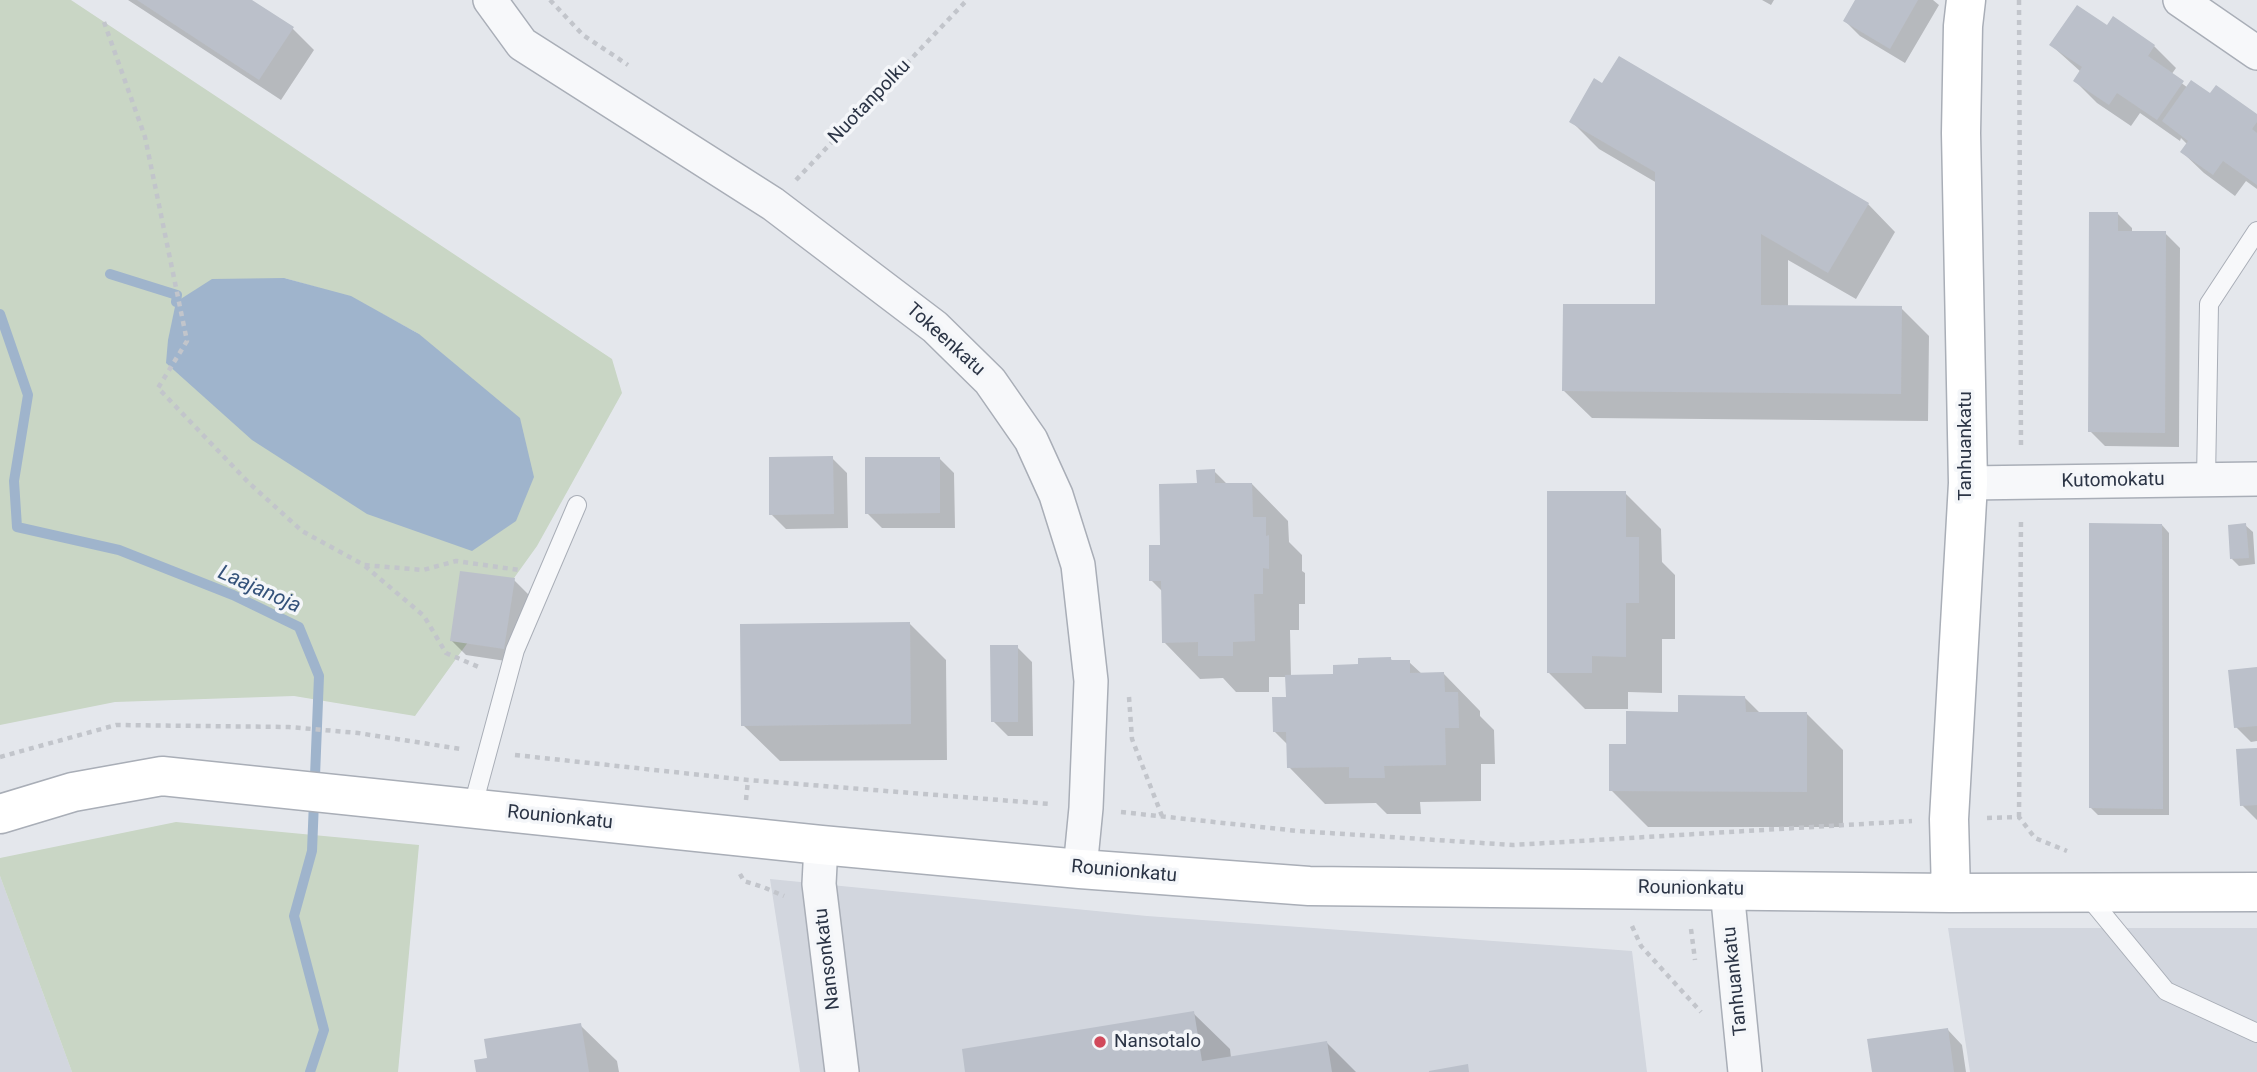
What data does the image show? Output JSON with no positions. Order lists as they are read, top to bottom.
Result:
{
  "streets": {
    "main road": ["Tanhuankatu", "Rounionkatu"],
    "street": ["Tokeenkatu", "Kutomokatu", "Nansonkatu"],
    "path": ["Nuotanpolku"]
  },
  "crossings": [
    ["Nuotanpolku", "Tokeenkatu"],
    ["Tokeenkatu", "Rounionkatu"],
    ["Tanhuankatu", "Kutomokatu"],
    ["Tanhuankatu", "Rounionkatu"],
    ["Rounionkatu", "Nansonkatu"]
  ],
  "water": ["Laajanoja"],
  "places": ["Nansotalo"]
}
